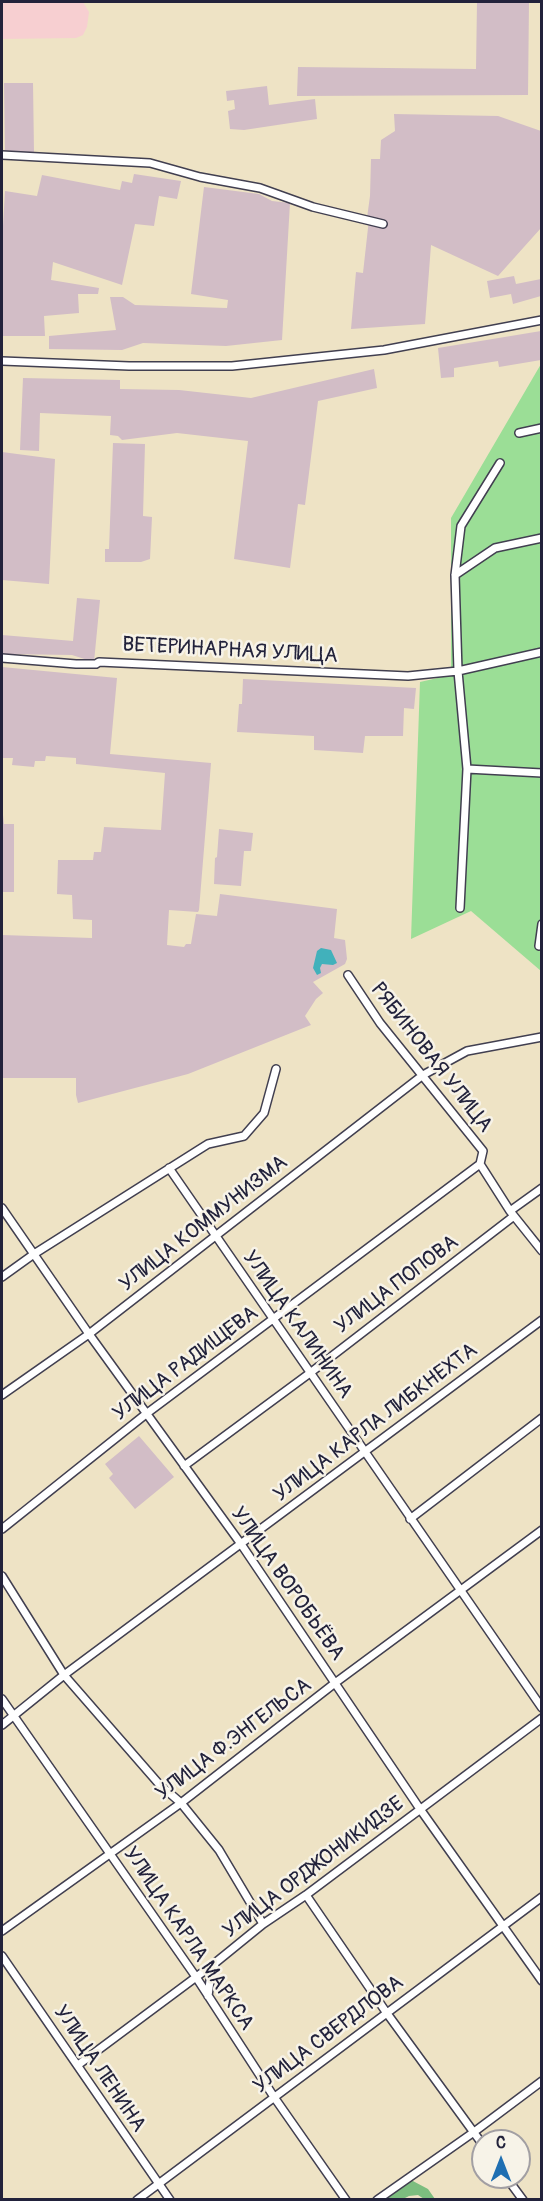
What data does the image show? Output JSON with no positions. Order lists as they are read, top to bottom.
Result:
{
  "streets": {
    "street": [
      "ВЕТЕРИНАРНАЯ УЛИЦА",
      "РЯБИНОВАЯ УЛИЦА",
      "УЛИЦА КОММУНИЗМА",
      "УЛИЦА ПОПОВА",
      "УЛИЦА КАЛИНИНА",
      "УЛИЦА РАДИЩЕВА",
      "УЛИЦА КАРЛА ЛИБКНЕХТА",
      "УЛИЦА ВОРОБЬЁВА",
      "УЛИЦА Ф.ЭНГЕЛЬСА",
      "УЛИЦА ОРДЖОНИКИДЗЕ",
      "УЛИЦА КАРЛА МАРКСА",
      "УЛИЦА СВЕРДЛОВА",
      "УЛИЦА ЛЕНИНА"
    ]
  },
  "crossings": [
    ["РЯБИНОВАЯ УЛИЦА", "УЛИЦА КОММУНИЗМА"],
    ["РЯБИНОВАЯ УЛИЦА", "УЛИЦА ПОПОВА"],
    ["РЯБИНОВАЯ УЛИЦА", "УЛИЦА РАДИЩЕВА"],
    ["УЛИЦА КОММУНИЗМА", "УЛИЦА КАЛИНИНА"],
    ["УЛИЦА КОММУНИЗМА", "УЛИЦА ВОРОБЬЁВА"],
    ["УЛИЦА ПОПОВА", "УЛИЦА КАЛИНИНА"],
    ["УЛИЦА ПОПОВА", "УЛИЦА ВОРОБЬЁВА"],
    ["УЛИЦА КАЛИНИНА", "УЛИЦА РАДИЩЕВА"],
    ["УЛИЦА КАЛИНИНА", "УЛИЦА КАРЛА ЛИБКНЕХТА"],
    ["УЛИЦА КАЛИНИНА", "УЛИЦА Ф.ЭНГЕЛЬСА"],
    ["УЛИЦА РАДИЩЕВА", "УЛИЦА ВОРОБЬЁВА"],
    ["УЛИЦА КАРЛА ЛИБКНЕХТА", "УЛИЦА ВОРОБЬЁВА"],
    ["УЛИЦА КАРЛА ЛИБКНЕХТА", "УЛИЦА КАРЛА МАРКСА"],
    ["УЛИЦА ВОРОБЬЁВА", "УЛИЦА Ф.ЭНГЕЛЬСА"],
    ["УЛИЦА ВОРОБЬЁВА", "УЛИЦА ОРДЖОНИКИДЗЕ"],
    ["УЛИЦА ВОРОБЬЁВА", "УЛИЦА СВЕРДЛОВА"],
    ["УЛИЦА Ф.ЭНГЕЛЬСА", "УЛИЦА КАРЛА МАРКСА"],
    ["УЛИЦА ОРДЖОНИКИДЗЕ", "УЛИЦА КАРЛА МАРКСА"],
    ["УЛИЦА ОРДЖОНИКИДЗЕ", "УЛИЦА ЛЕНИНА"],
    ["УЛИЦА КАРЛА МАРКСА", "УЛИЦА СВЕРДЛОВА"],
    ["УЛИЦА СВЕРДЛОВА", "УЛИЦА ЛЕНИНА"]
  ],
  "north": "top"
}
